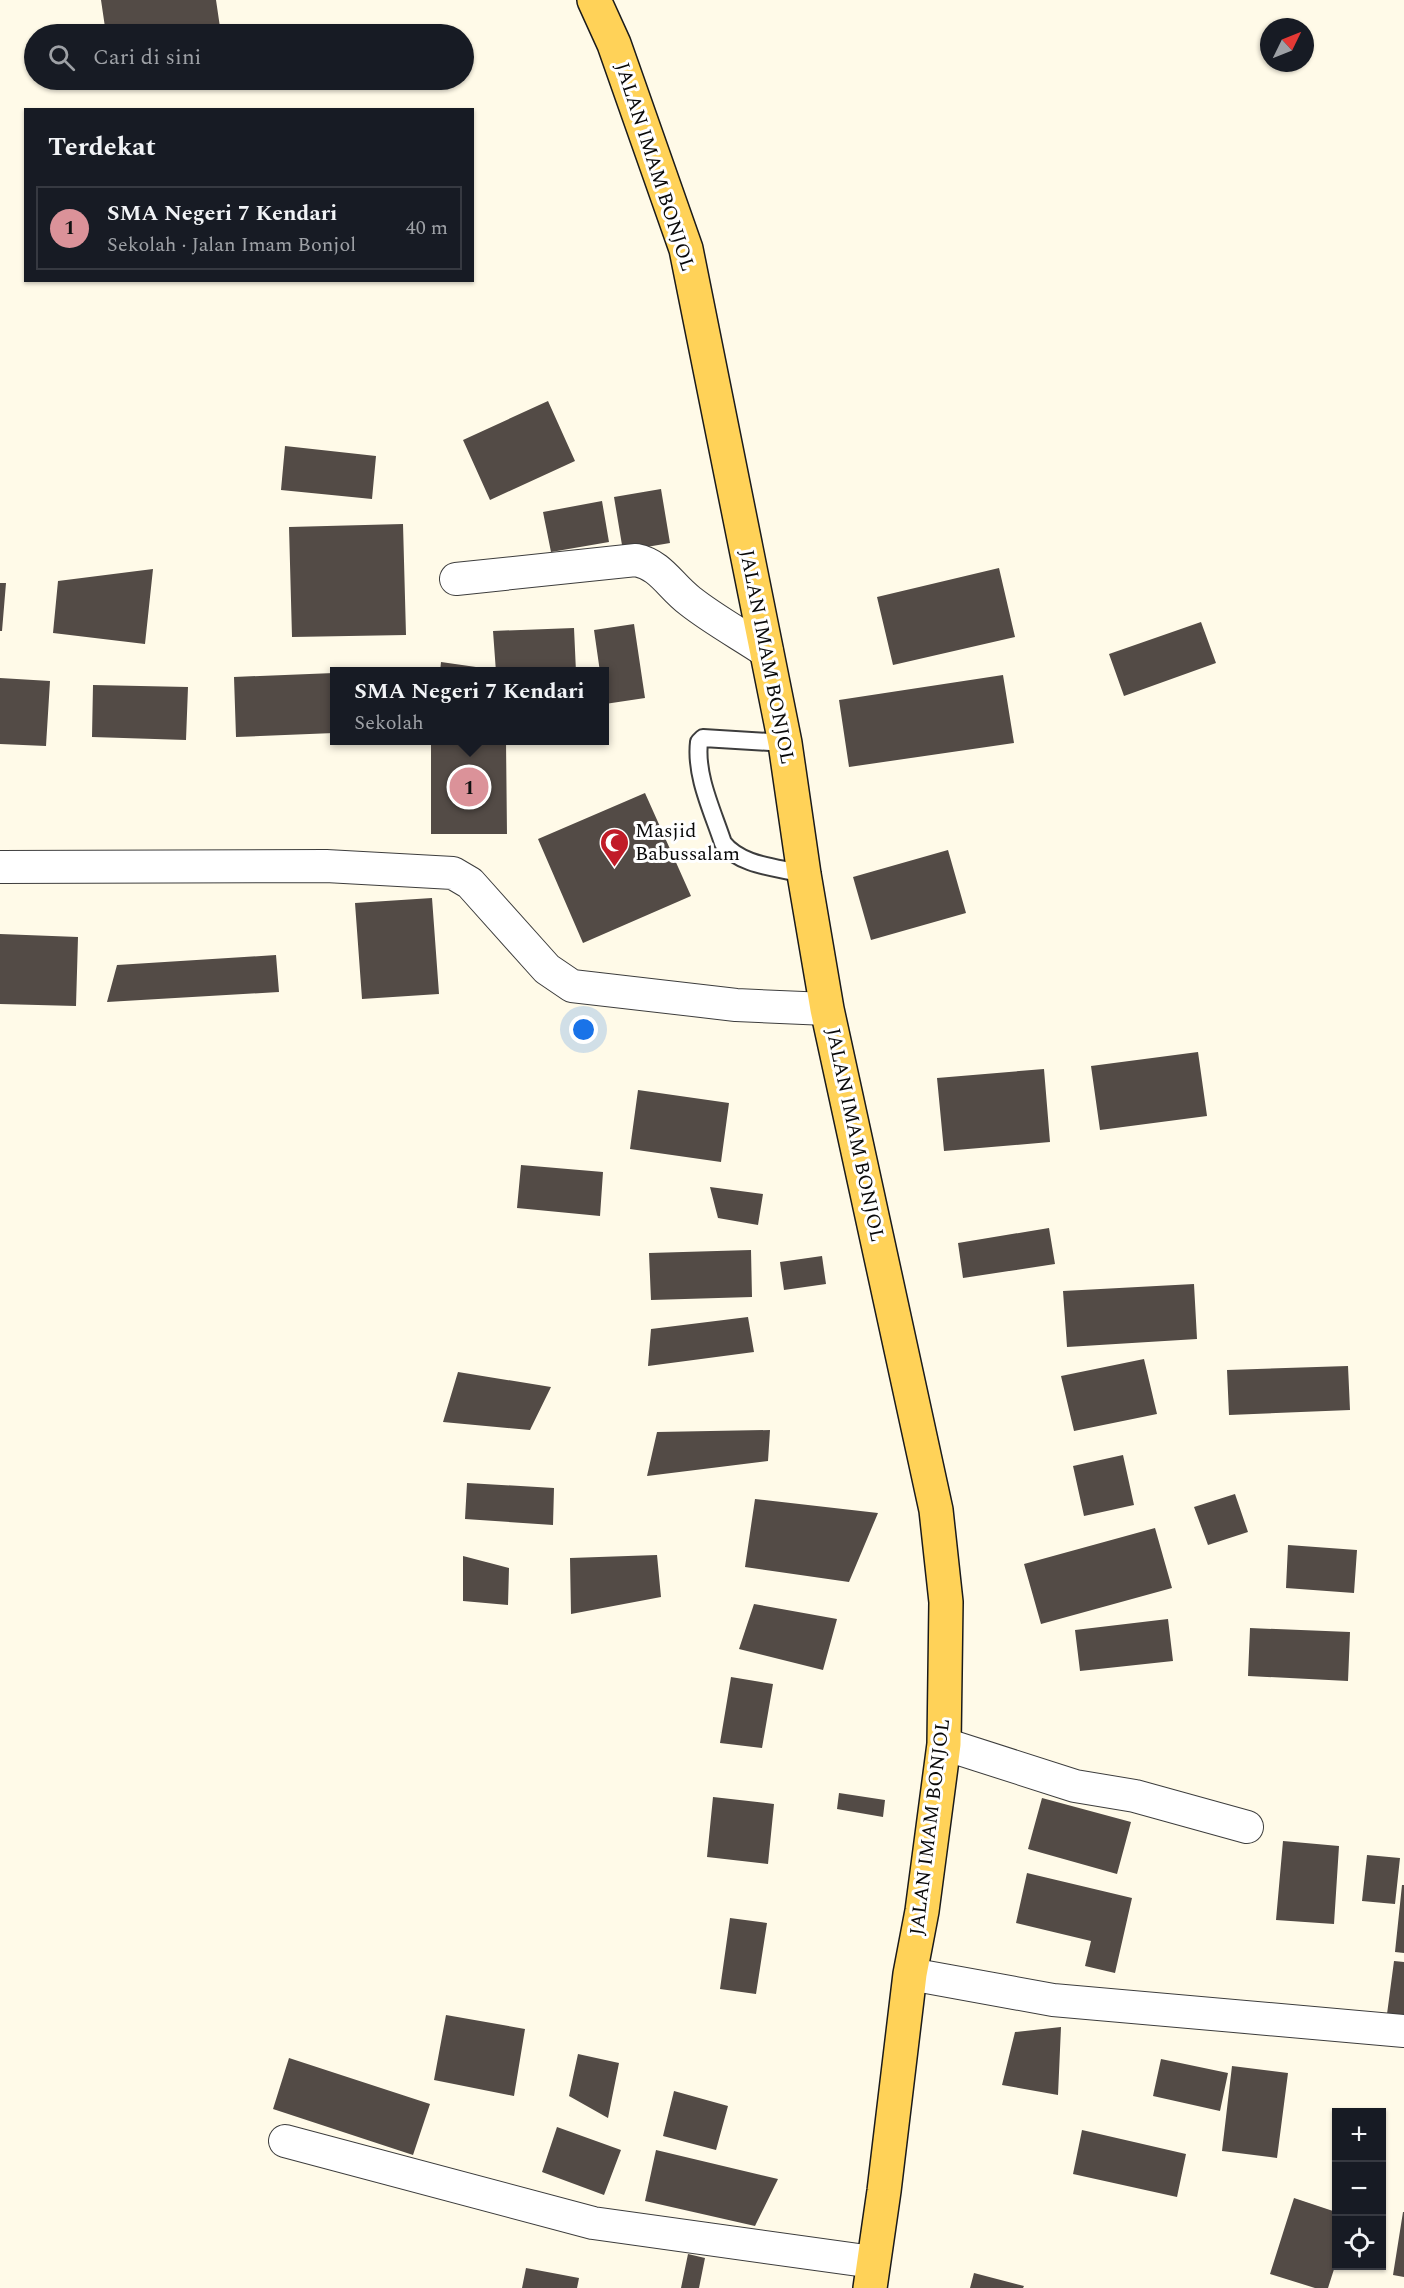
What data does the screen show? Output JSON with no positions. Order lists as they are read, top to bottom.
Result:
{
  "streets": {
    "main road": ["JALAN IMAM BONJOL"]
  },
  "places": {
    "mosque": ["Masjid Babussalam"]
  },
  "north": "top right",
  "page": {
    "search": "Cari di sini",
    "heading": "Terdekat",
    "list": [
      {
        "mark": "1",
        "name": "SMA Negeri 7 Kendari",
        "note": "Sekolah · Jalan Imam Bonjol",
        "value": "40 m"
      }
    ],
    "popup": ["SMA Negeri 7 Kendari", "Sekolah"],
    "pins": "1",
    "map_buttons": ["+", "−"]
  }
}
